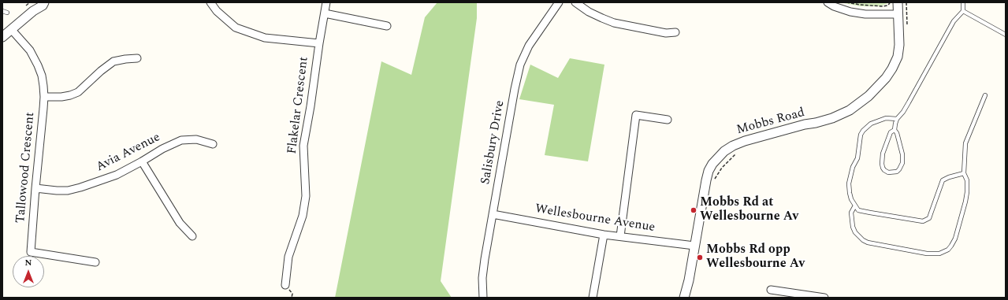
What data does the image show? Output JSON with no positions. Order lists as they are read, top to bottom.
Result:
{
  "streets": {
    "street": [
      "Flakelar Crescent",
      "Mobbs Road",
      "Salisbury Drive",
      "Avia Avenue",
      "Tallowood Crescent",
      "Wellesbourne Avenue"
    ]
  },
  "crossings": [
    ["Mobbs Road", "Wellesbourne Avenue"],
    ["Salisbury Drive", "Wellesbourne Avenue"],
    ["Avia Avenue", "Tallowood Crescent"]
  ],
  "places": ["Mobbs Rd at Wellesbourne Av", "Mobbs Rd opp Wellesbourne Av"],
  "north": "top"
}
